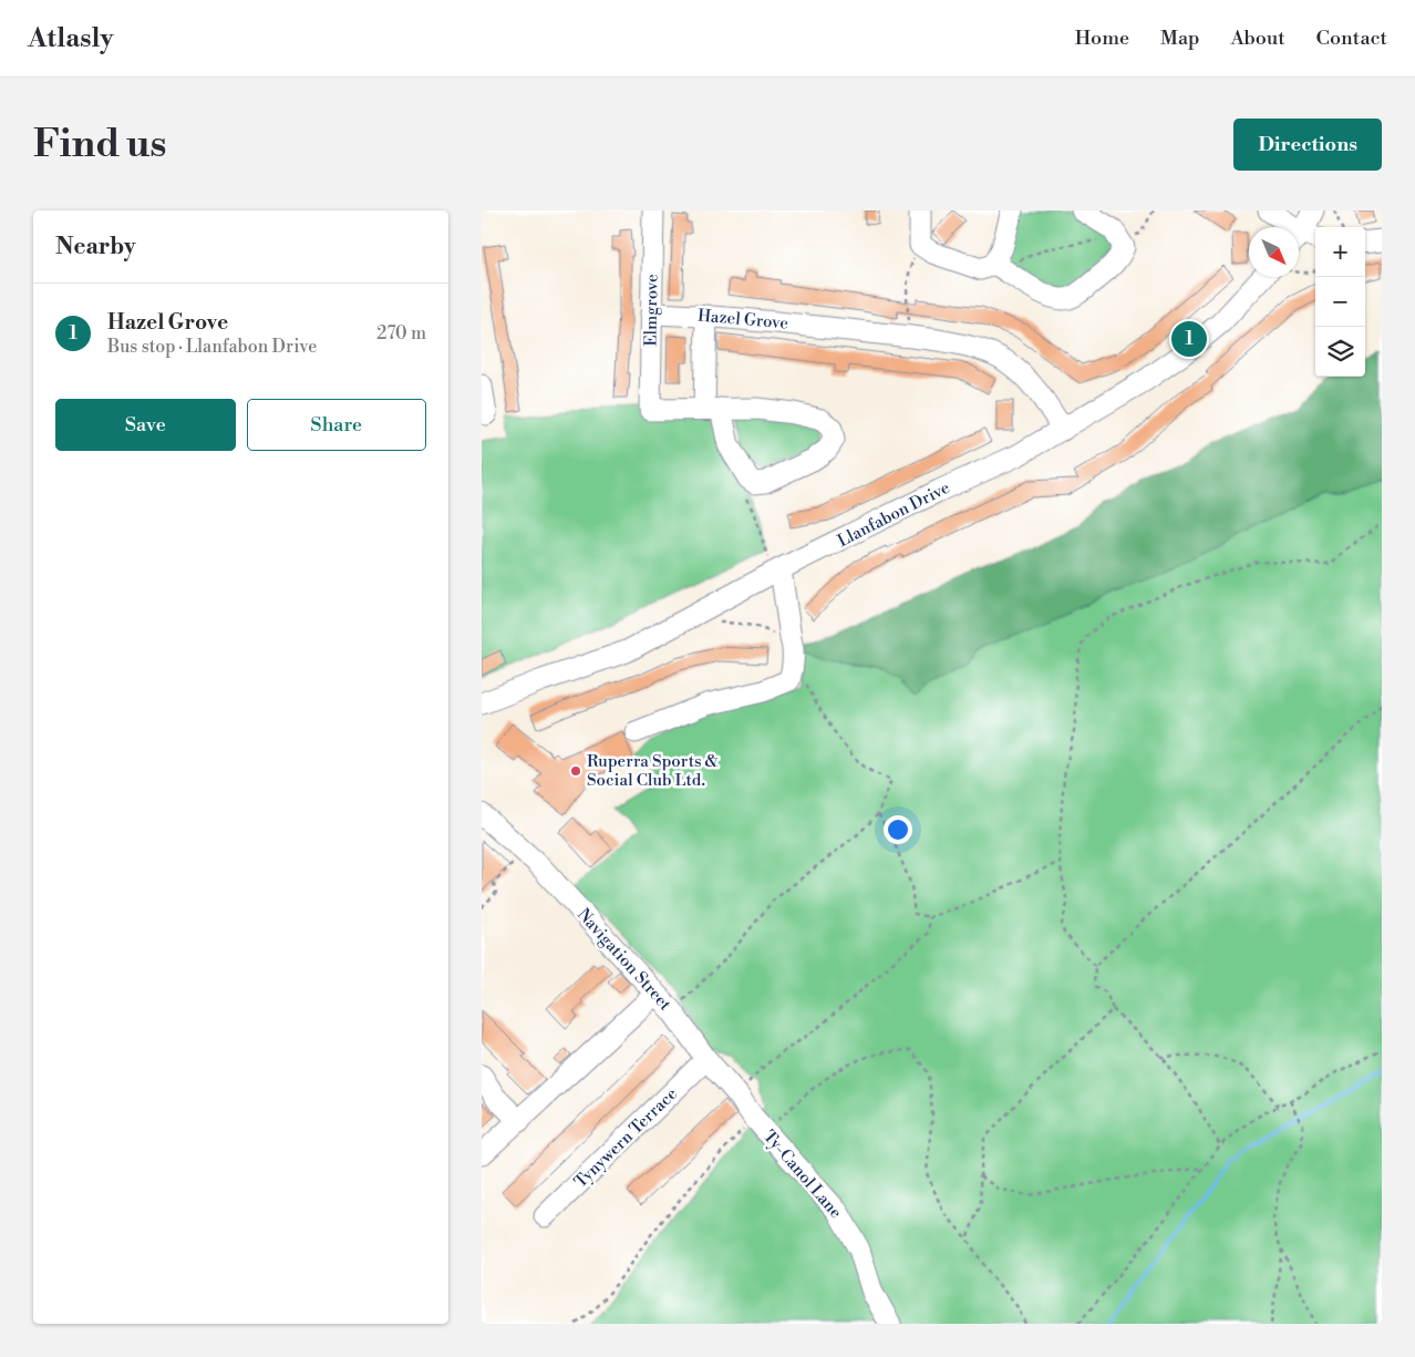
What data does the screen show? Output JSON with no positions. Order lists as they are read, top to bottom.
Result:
{
  "streets": {
    "street": [
      "Elmgrove",
      "Hazel Grove",
      "Llanfabon Drive",
      "Navigation Street",
      "Tynywern Terrace",
      "Ty-Canol Lane"
    ]
  },
  "crossings": [
    ["Elmgrove", "Hazel Grove"],
    ["Hazel Grove", "Llanfabon Drive"],
    ["Navigation Street", "Tynywern Terrace"],
    ["Navigation Street", "Ty-Canol Lane"]
  ],
  "places": ["Ruperra Sports & Social Club Ltd."],
  "north": "bottom right",
  "page": {
    "header": "Atlasly",
    "nav": [
      "Home",
      "Map",
      "About",
      "Contact"
    ],
    "buttons": [
      "Directions",
      ["Save", "Share"]
    ],
    "title": "Find us",
    "heading": "Nearby",
    "map_buttons": ["+", "−"],
    "list": [
      {
        "mark": "1",
        "name": "Hazel Grove",
        "note": "Bus stop · Llanfabon Drive",
        "value": "270 m"
      }
    ],
    "pins": "1"
  }
}
